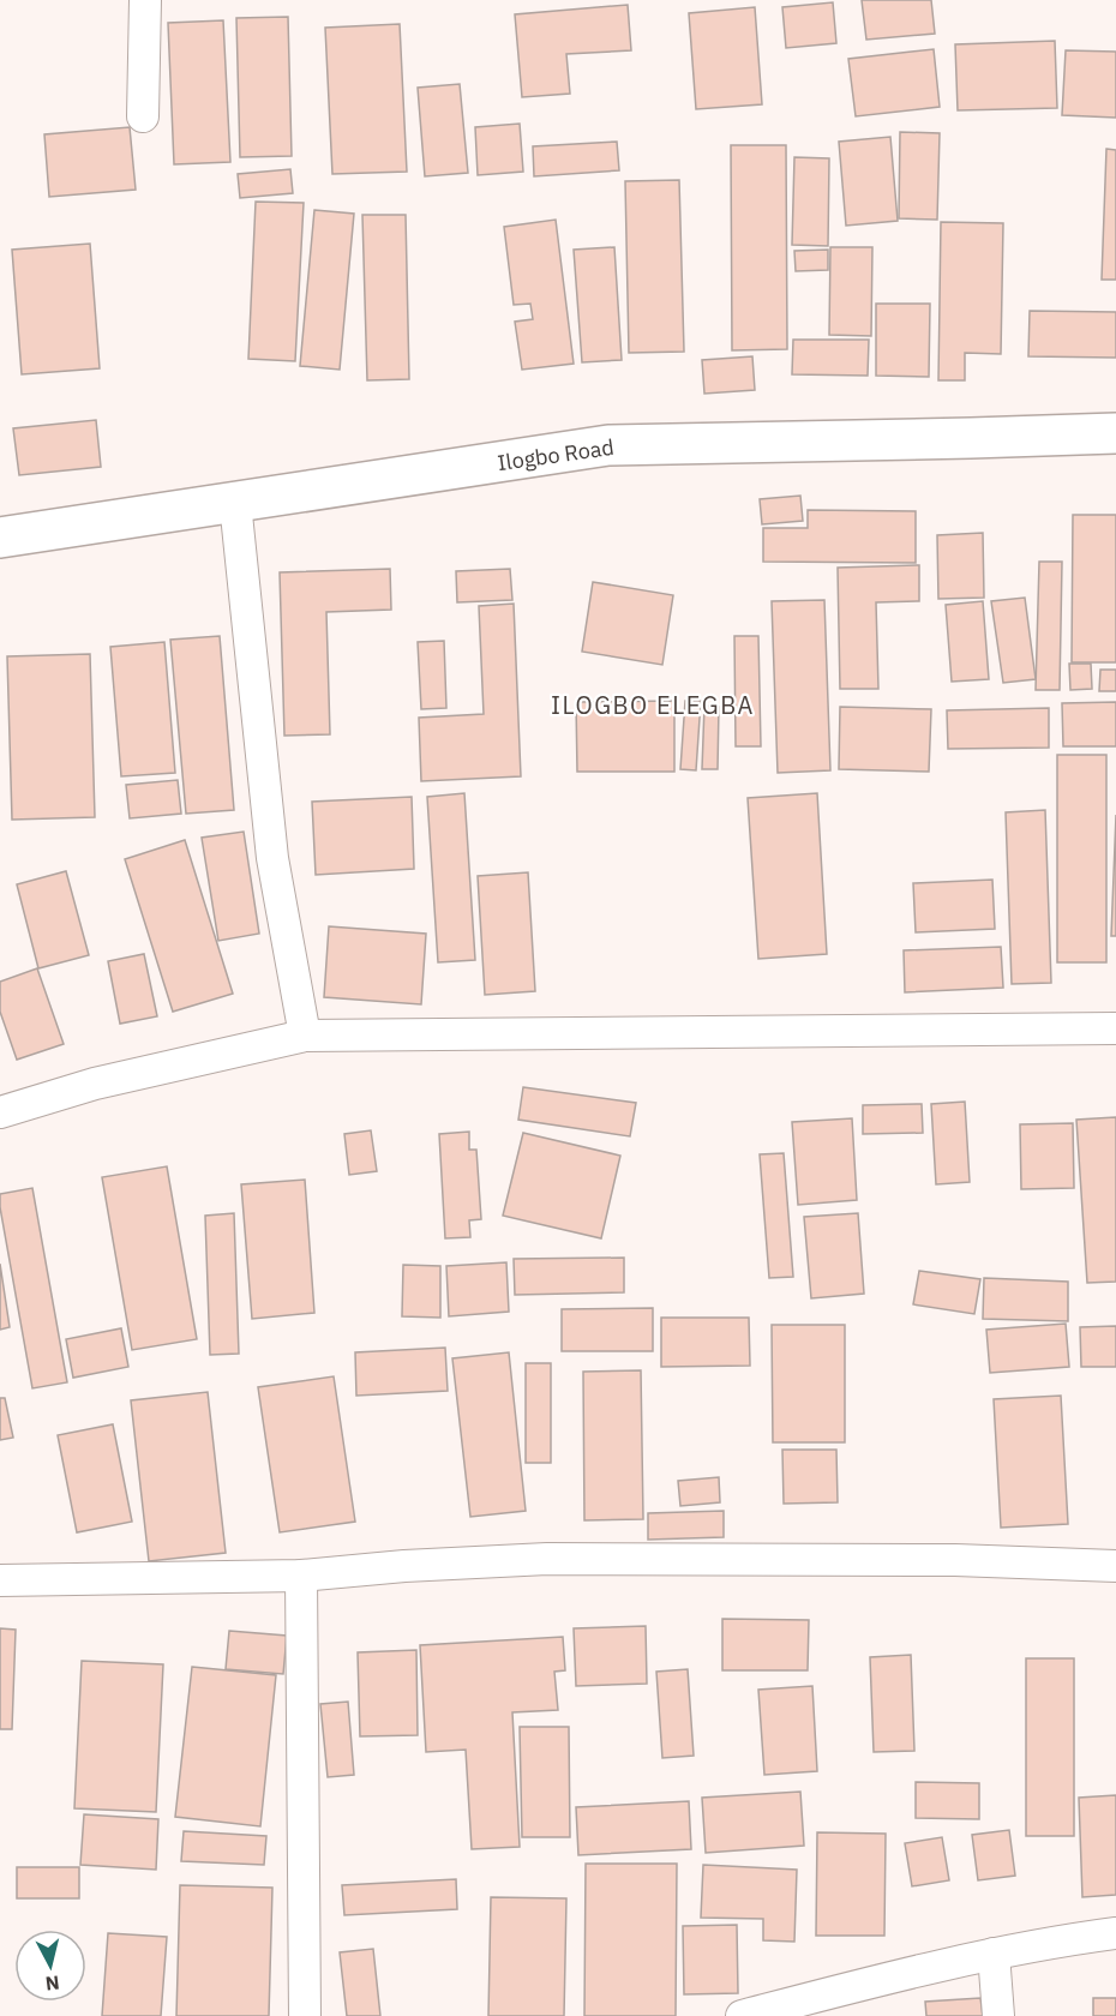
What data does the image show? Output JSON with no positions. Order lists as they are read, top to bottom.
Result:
{
  "streets": {
    "main road": ["Ilogbo Road"]
  },
  "districts": ["ILOGBO ELEGBA"],
  "north": "bottom"
}
